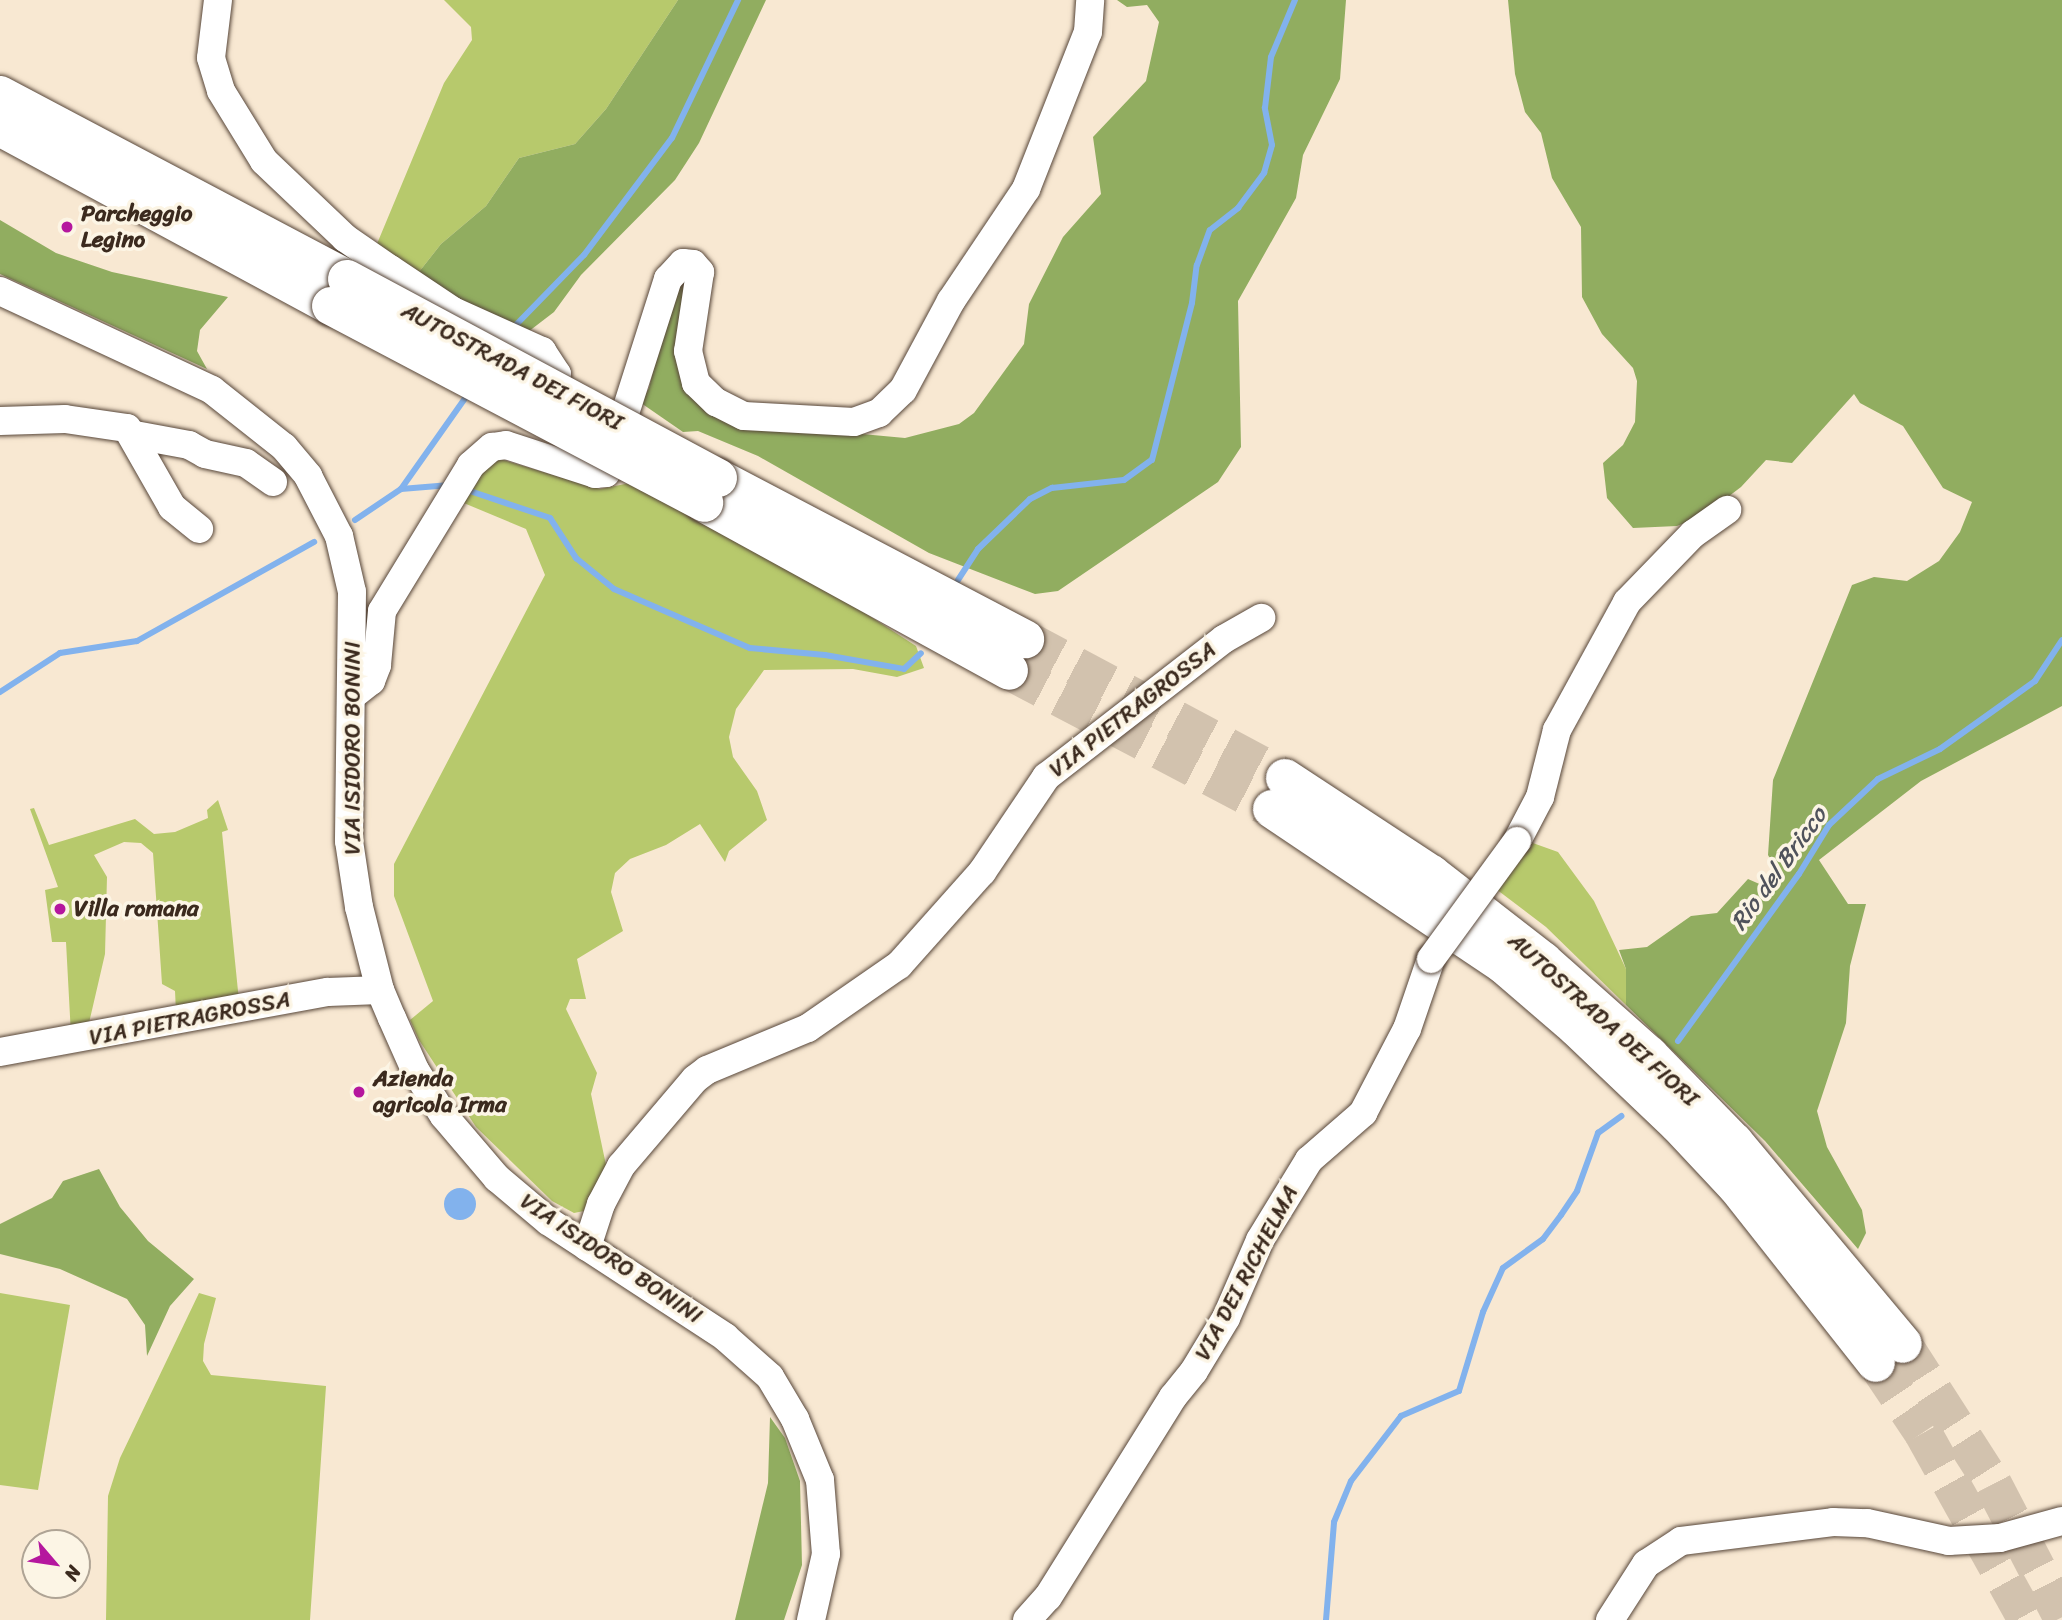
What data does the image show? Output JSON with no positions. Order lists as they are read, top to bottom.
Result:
{
  "streets": {
    "highway": ["AUTOSTRADA DEI FIORI"],
    "street": ["VIA PIETRAGROSSA", "VIA ISIDORO BONINI", "VIA DEI RICHELMA"]
  },
  "crossings": [
    ["VIA PIETRAGROSSA", "VIA ISIDORO BONINI"]
  ],
  "water": ["Rio del Bricco"],
  "places": ["Parcheggio Legino", "Villa romana", "Azienda agricola Irma"],
  "north": "bottom right"
}
